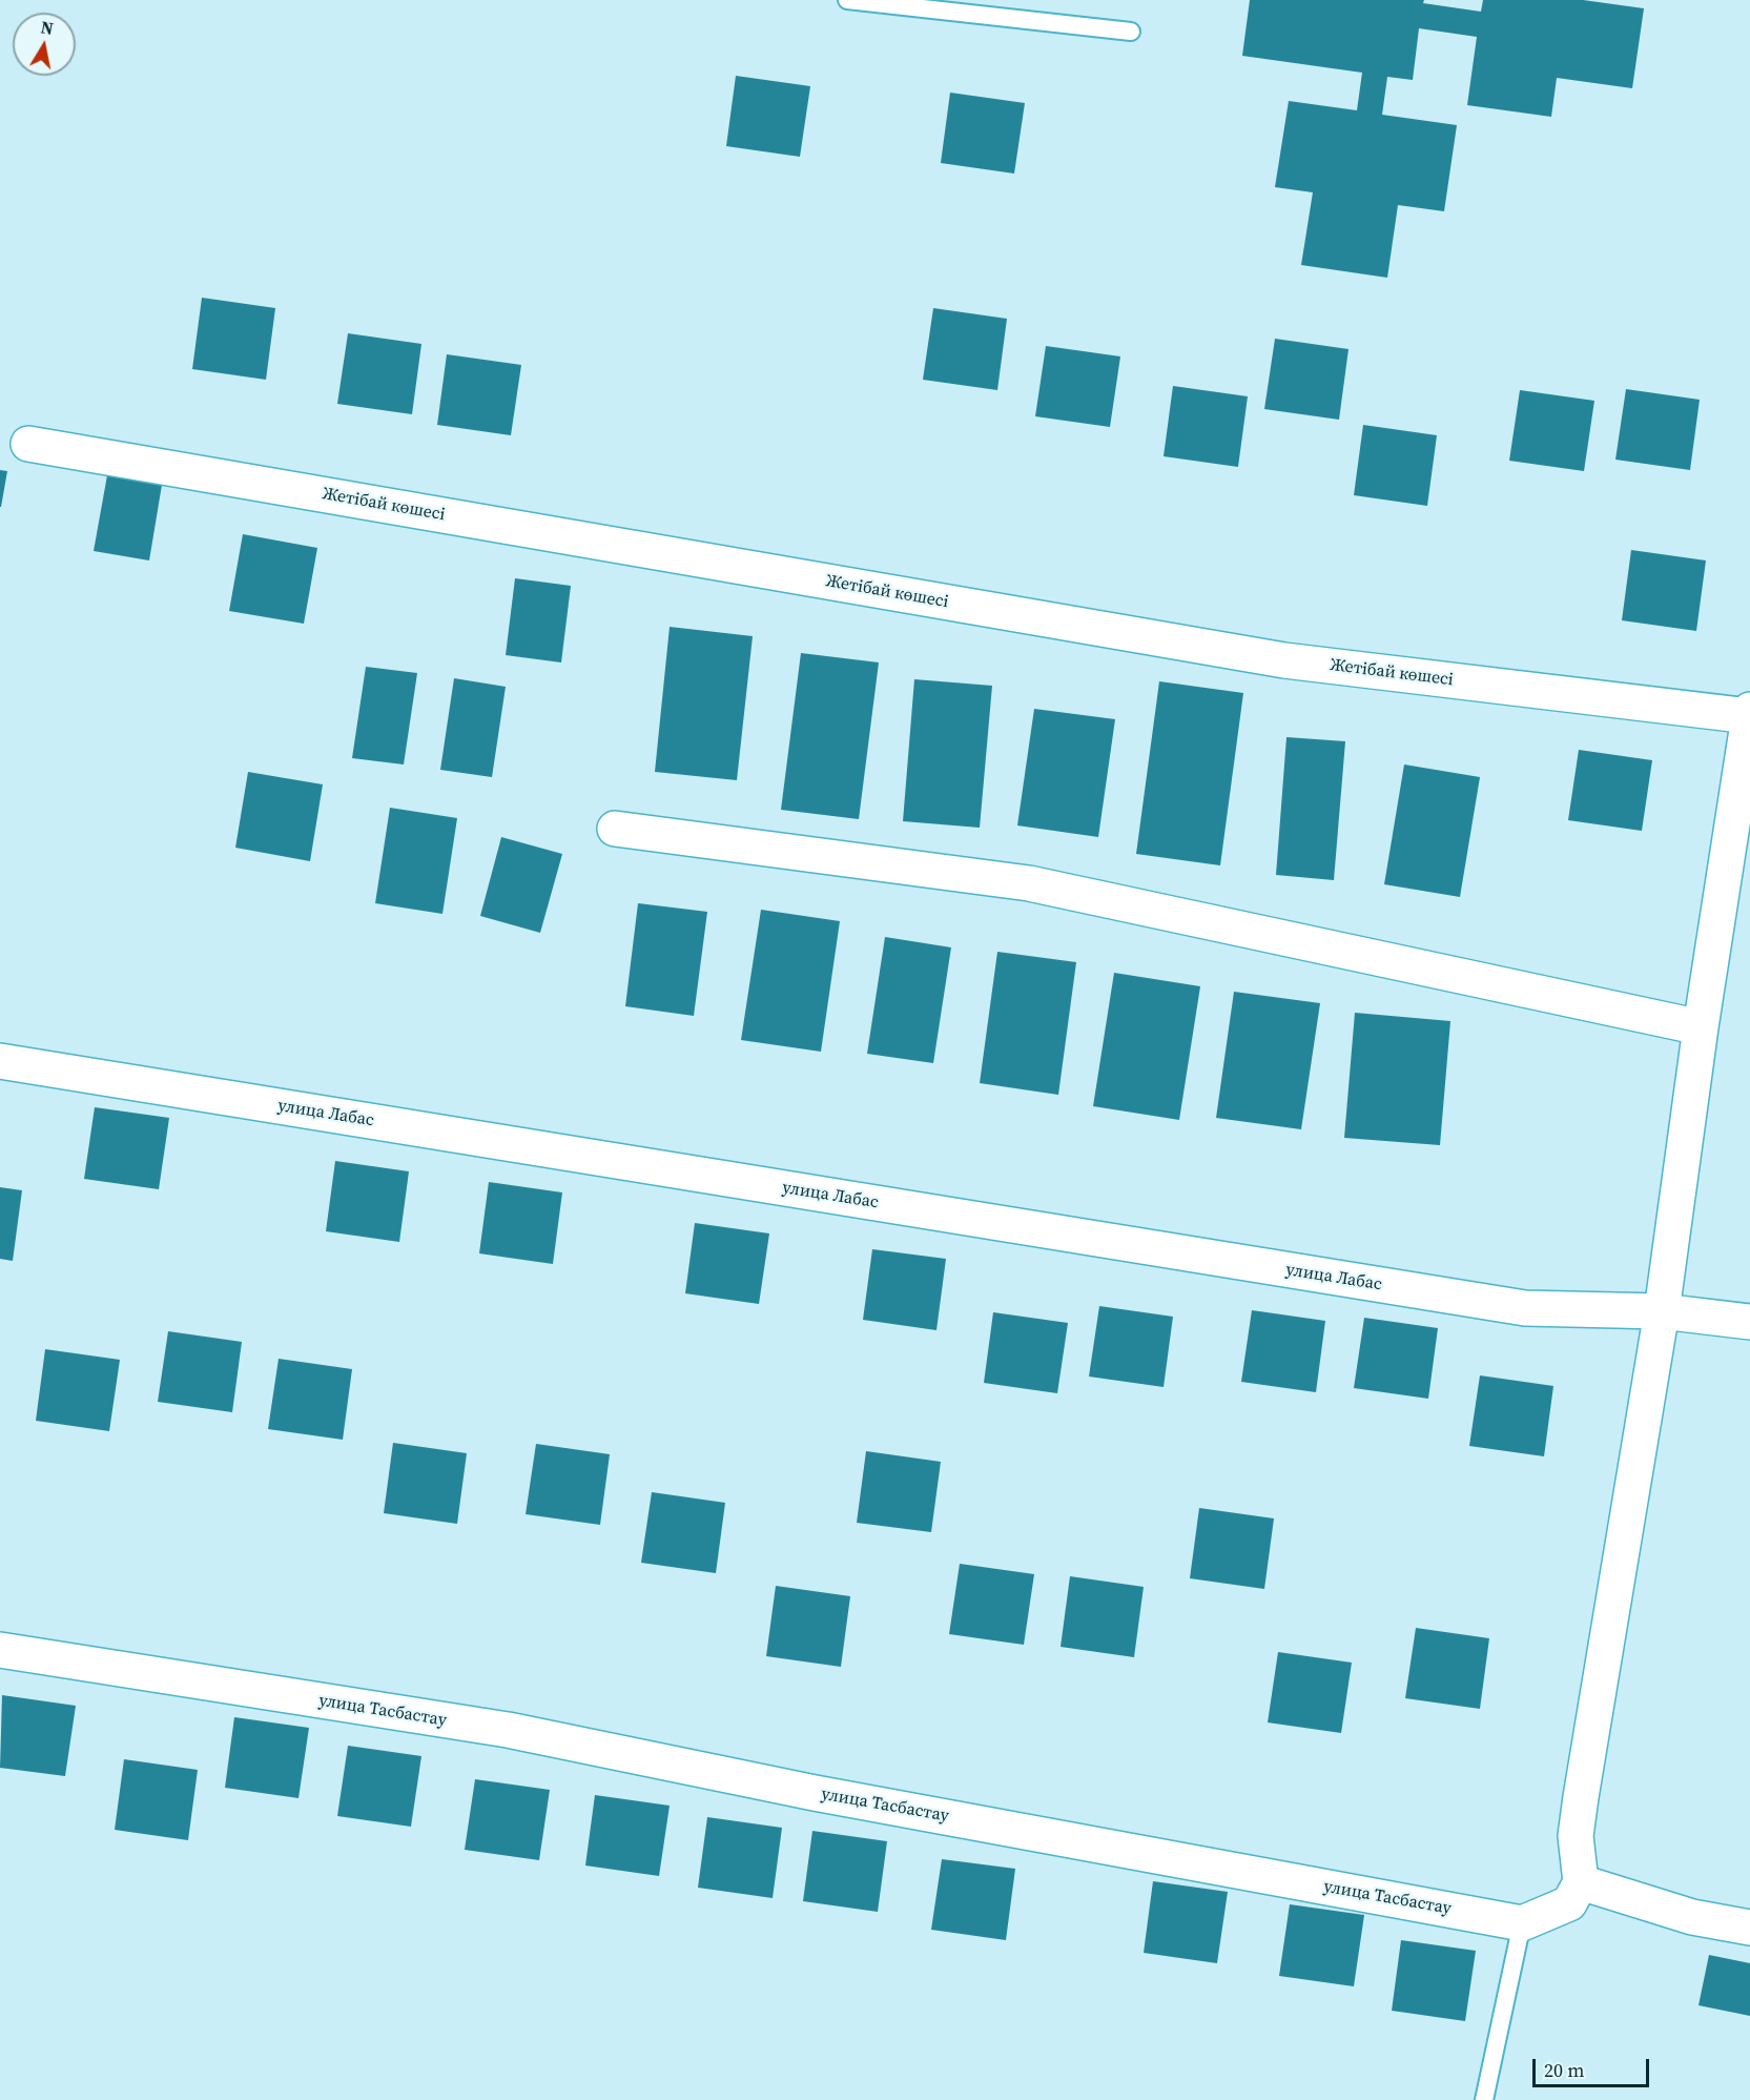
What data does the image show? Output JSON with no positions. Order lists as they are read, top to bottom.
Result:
{
  "streets": {
    "street": ["Жетібай көшесі", "улица Лабас", "улица Тасбастау"]
  },
  "scale_bar": "20 m",
  "north": "top"
}
